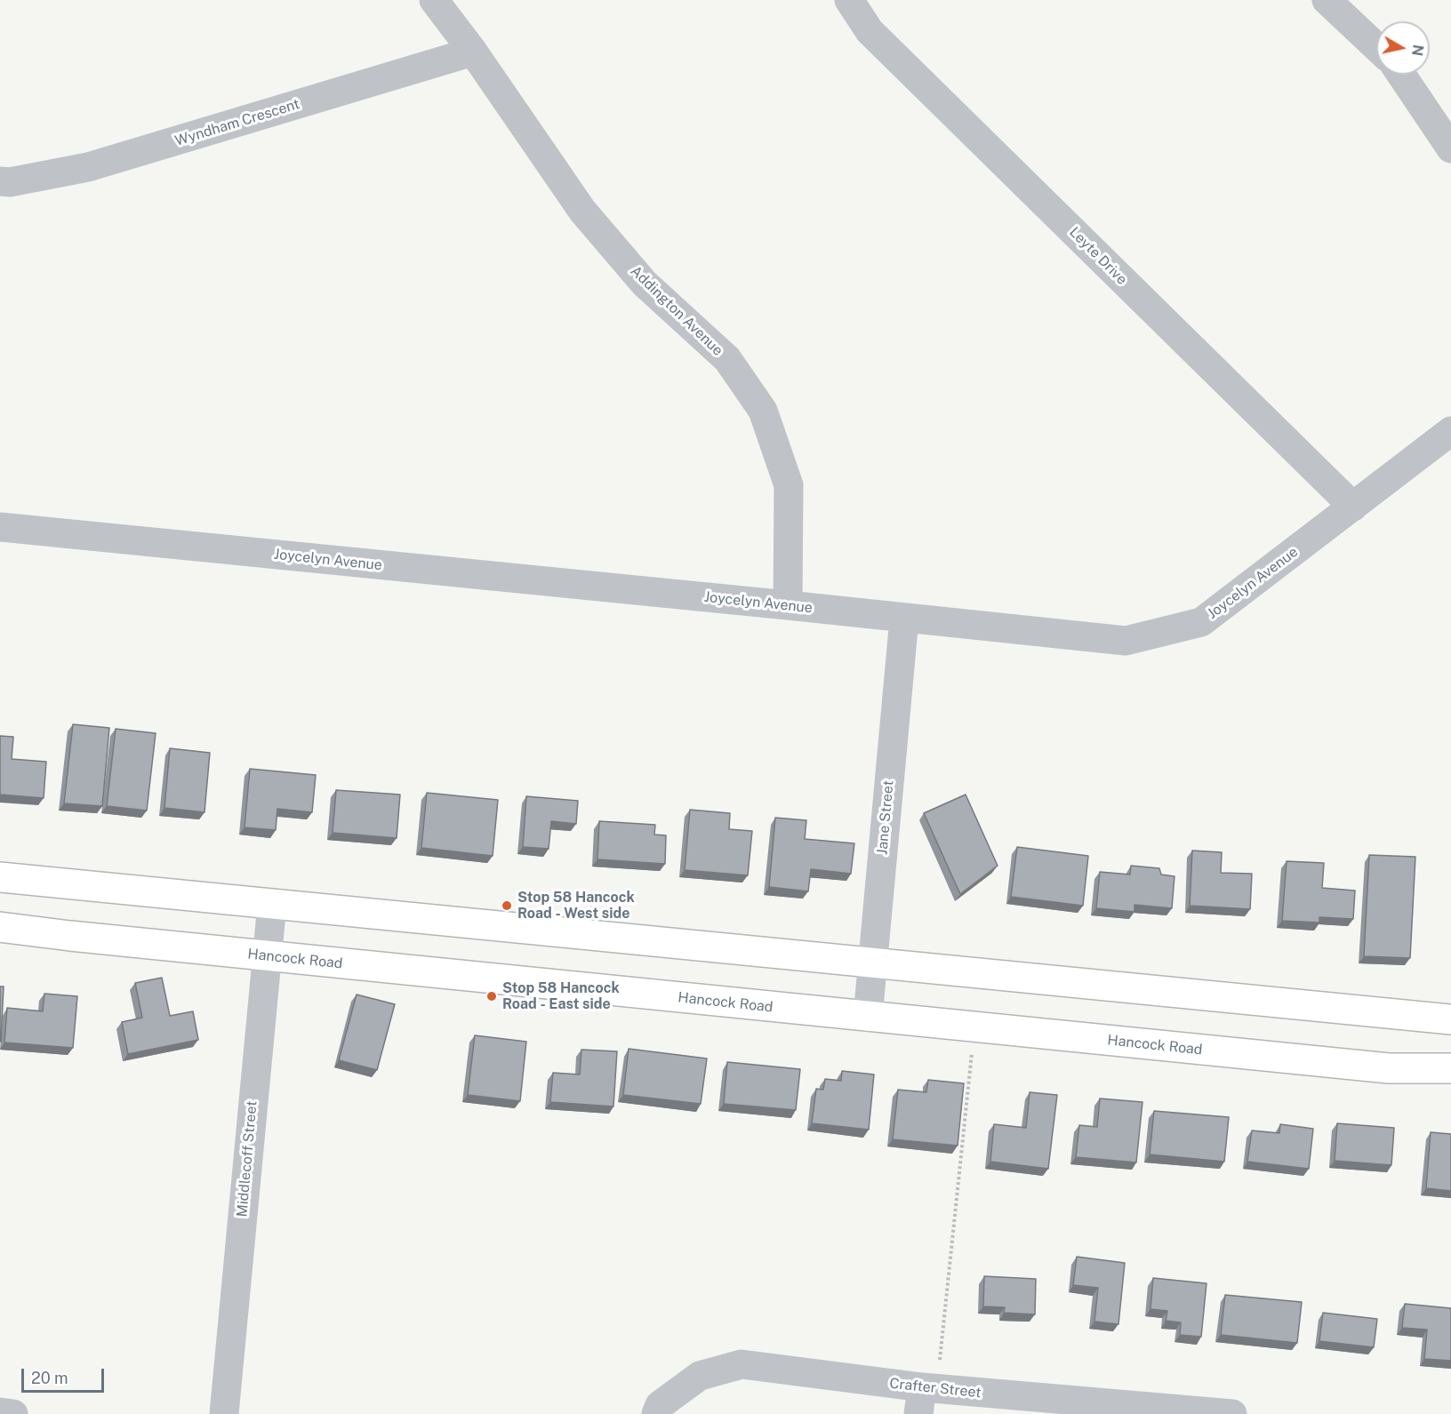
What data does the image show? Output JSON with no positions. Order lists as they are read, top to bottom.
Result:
{
  "streets": {
    "main road": ["Hancock Road"],
    "street": [
      "Wyndham Crescent",
      "Leyte Drive",
      "Addington Avenue",
      "Joycelyn Avenue",
      "Jane Street",
      "Middlecoff Street",
      "Crafter Street"
    ]
  },
  "crossings": [
    ["Wyndham Crescent", "Addington Avenue"],
    ["Leyte Drive", "Joycelyn Avenue"],
    ["Addington Avenue", "Joycelyn Avenue"],
    ["Joycelyn Avenue", "Jane Street"],
    ["Jane Street", "Hancock Road"],
    ["Hancock Road", "Middlecoff Street"]
  ],
  "places": ["Stop 58 Hancock Road - West side", "Stop 58 Hancock Road - East side"],
  "scale_bar": "20 m",
  "north": "right"
}
